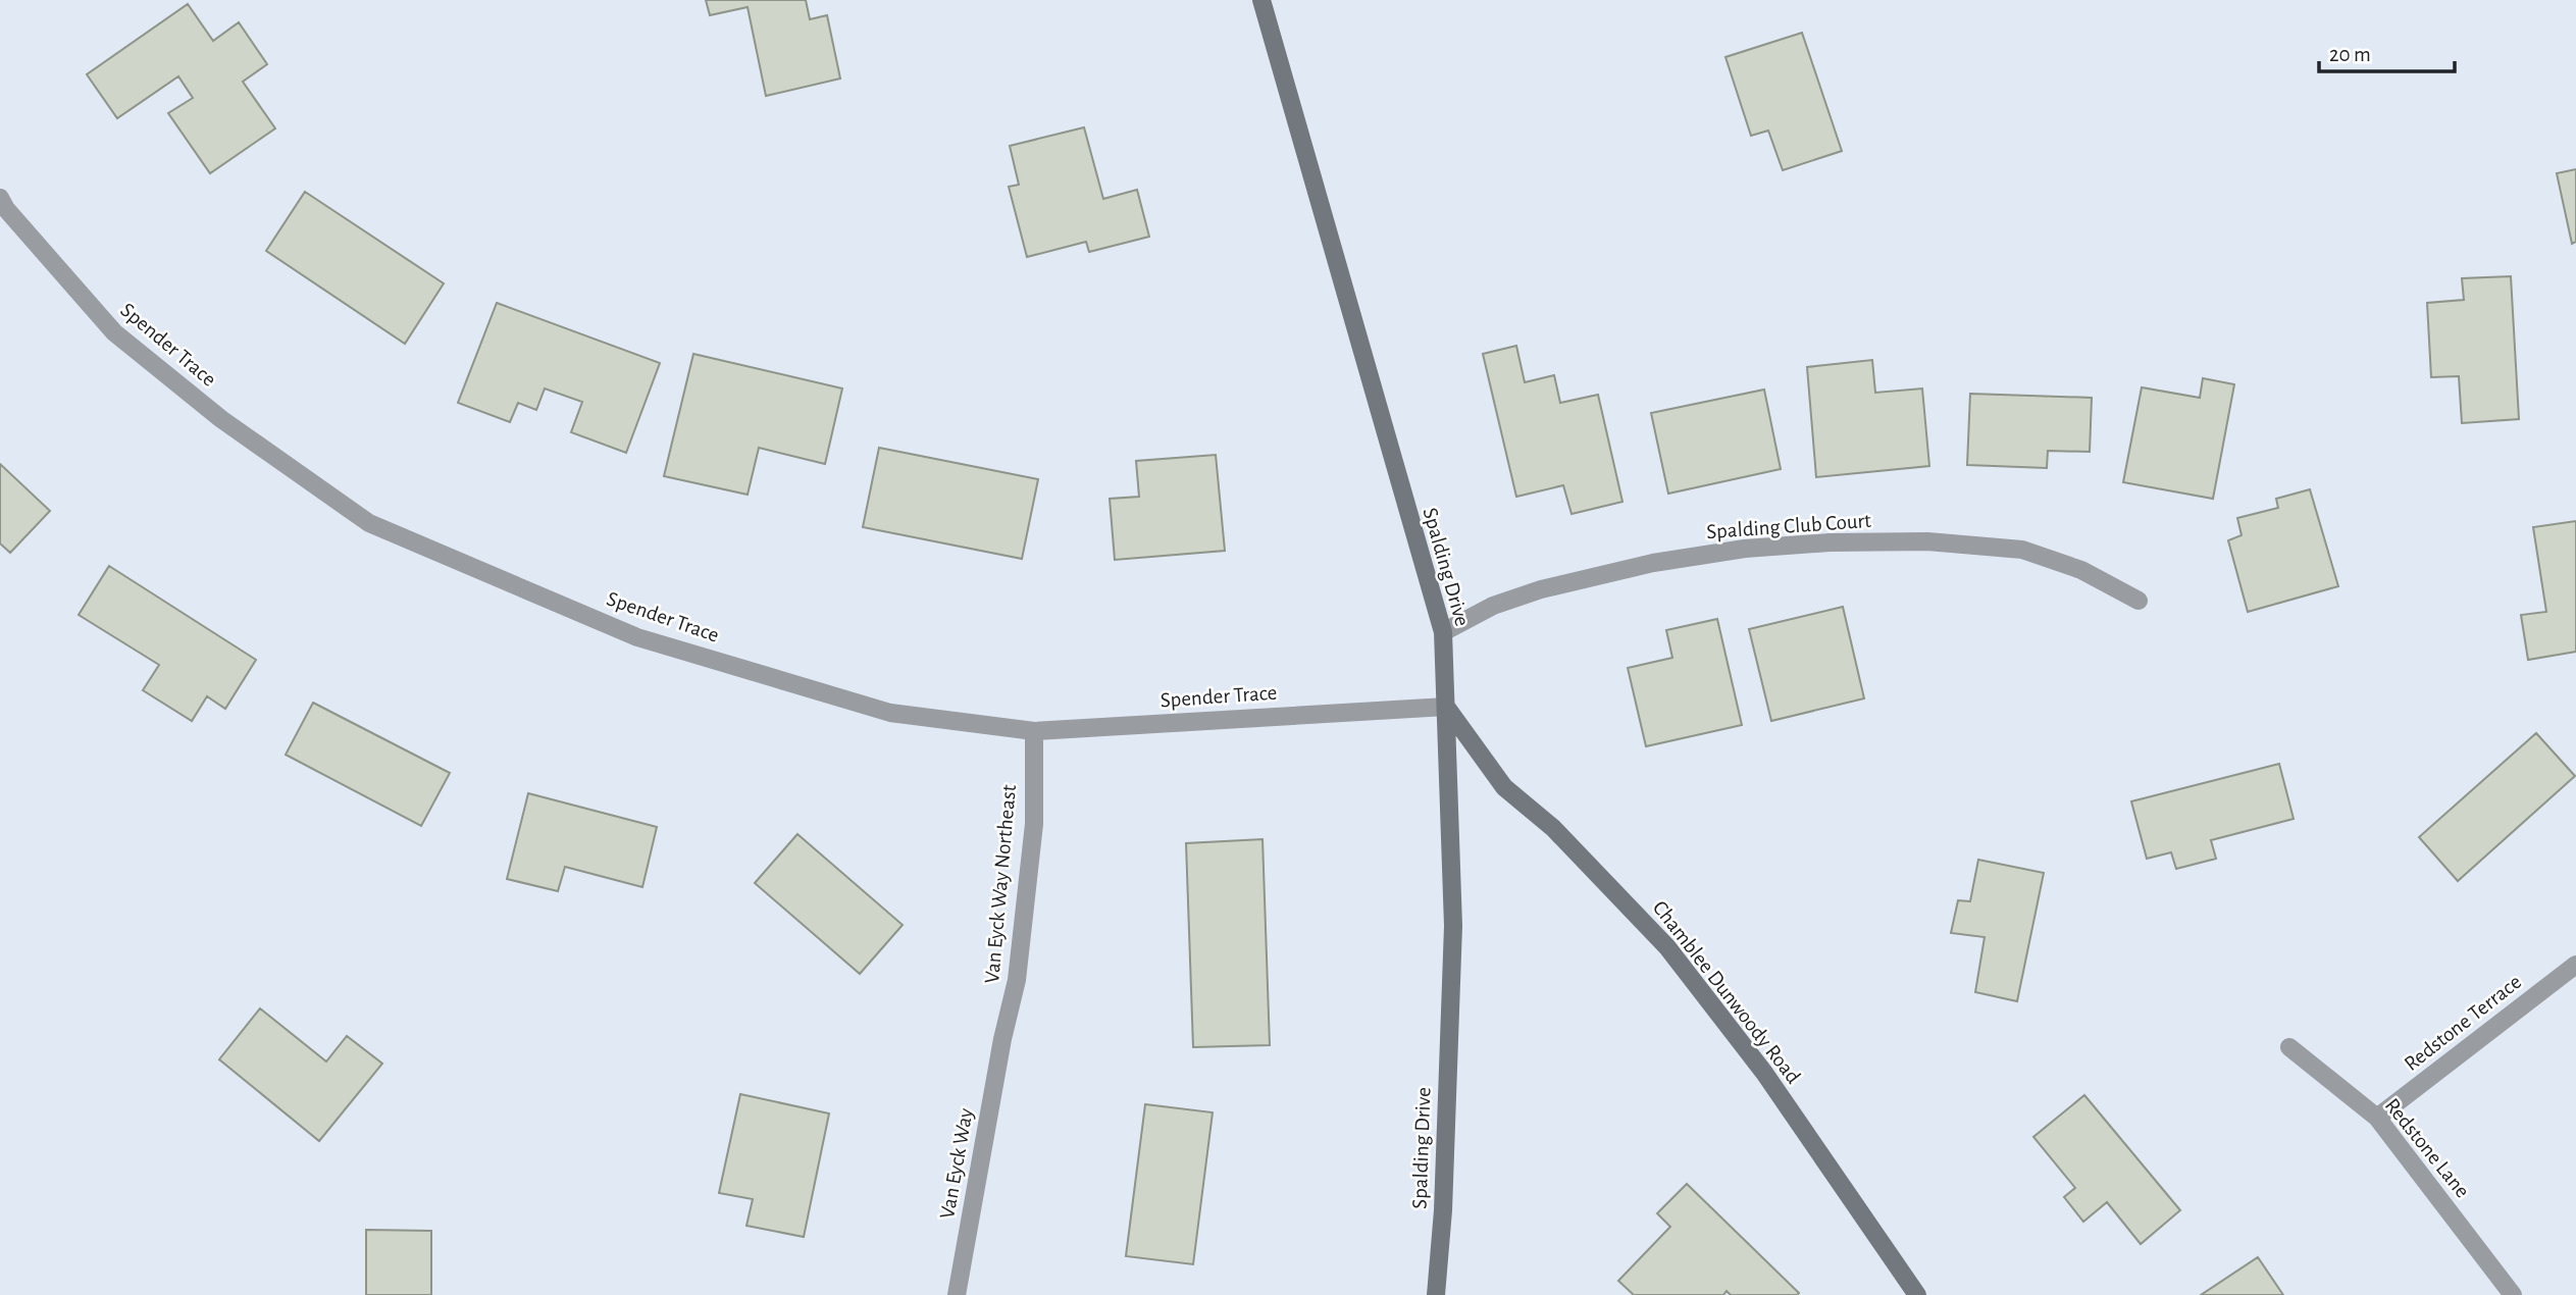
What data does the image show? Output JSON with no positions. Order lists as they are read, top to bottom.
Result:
{
  "streets": {
    "street": [
      "Spender Trace",
      "Spalding Club Court",
      "Spalding Drive",
      "Van Eyck Way Northeast",
      "Chamblee Dunwoody Road",
      "Redstone Terrace",
      "Redstone Lane",
      "Van Eyck Way"
    ]
  },
  "crossings": [
    ["Spender Trace", "Spalding Drive"],
    ["Spender Trace", "Van Eyck Way Northeast"],
    ["Spender Trace", "Chamblee Dunwoody Road"],
    ["Spalding Club Court", "Spalding Drive"],
    ["Spalding Drive", "Chamblee Dunwoody Road"],
    ["Van Eyck Way Northeast", "Van Eyck Way"],
    ["Redstone Terrace", "Redstone Lane"]
  ],
  "scale_bar": "20 m"
}
